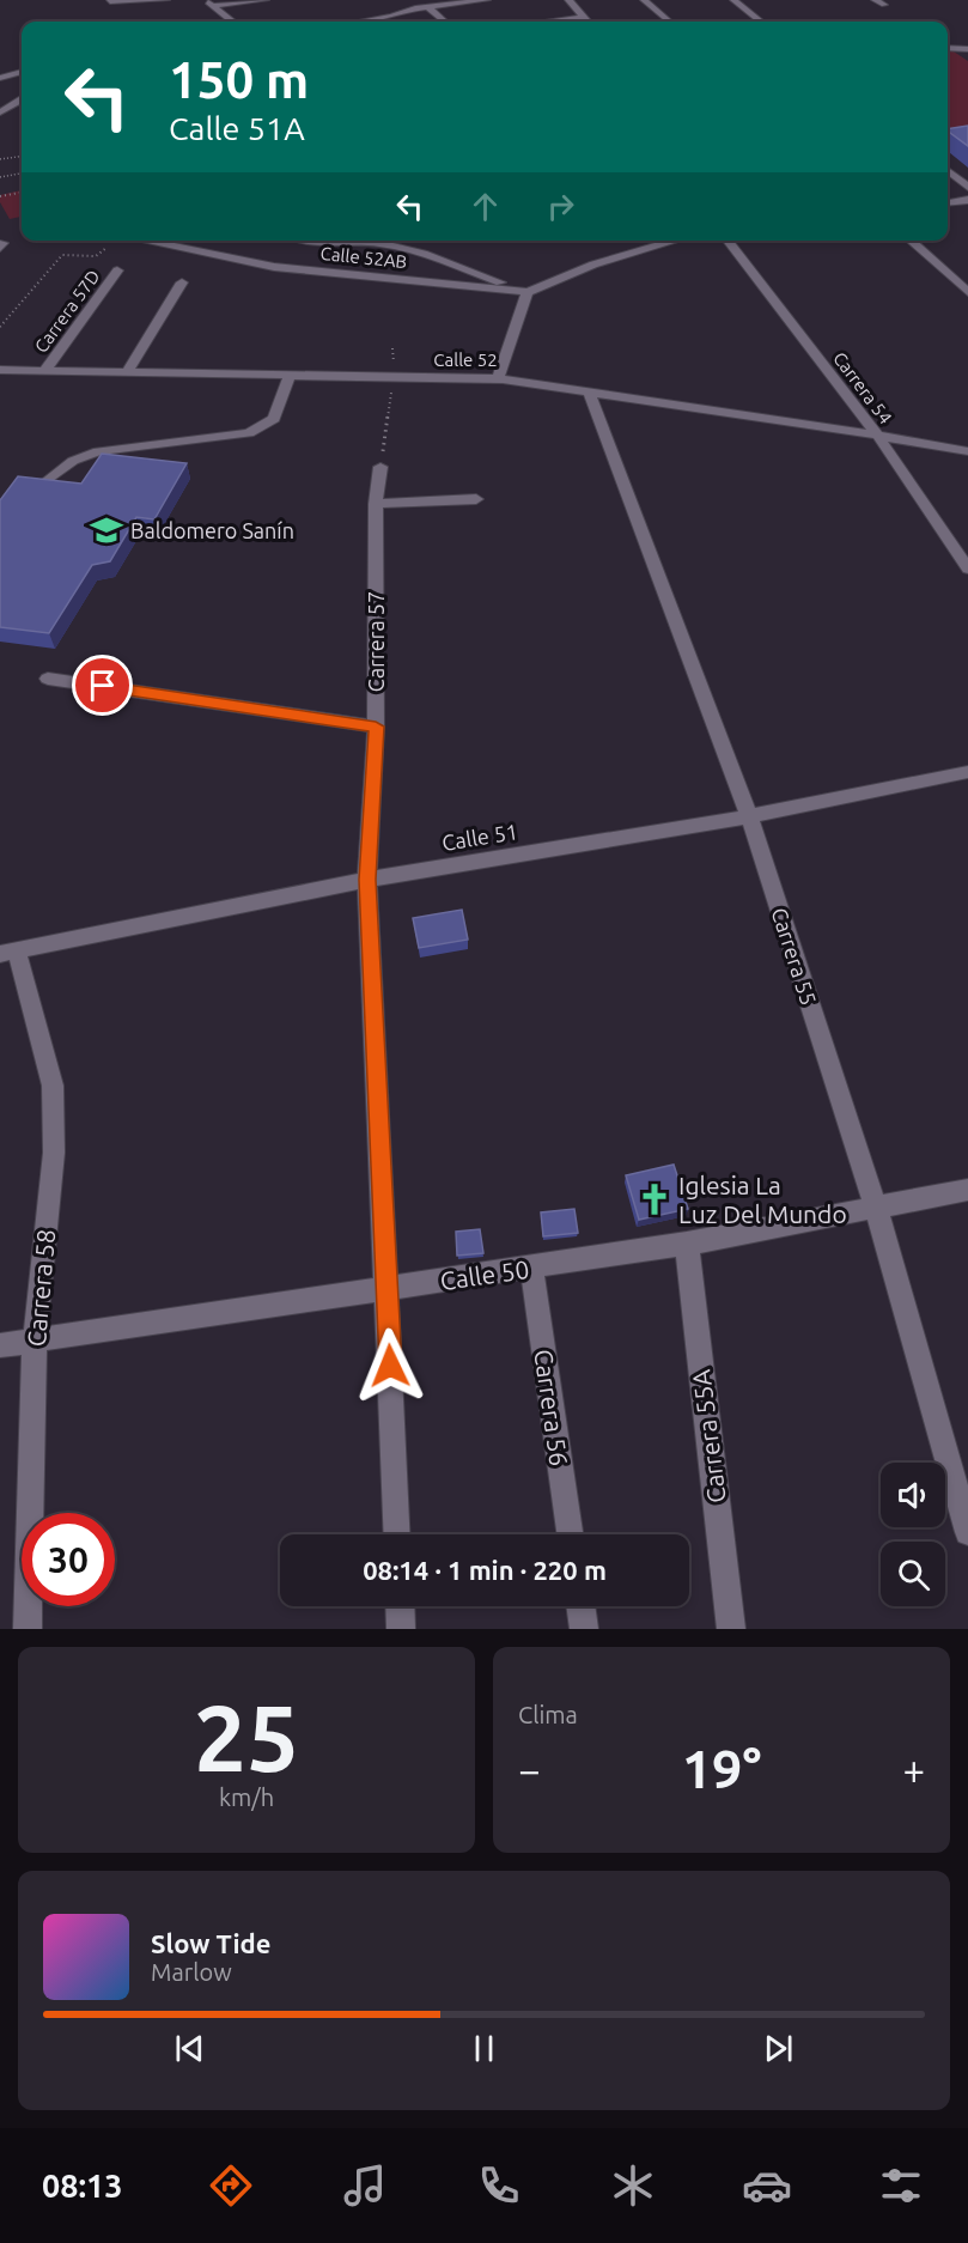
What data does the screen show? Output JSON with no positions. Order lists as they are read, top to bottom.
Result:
{
  "streets": {
    "street": [
      "Calle 52AB",
      "Carrera 57D",
      "Calle 52",
      "Carrera 54",
      "Carrera 57",
      "Calle 51",
      "Carrera 55",
      "Calle 50",
      "Carrera 58",
      "Carrera 56",
      "Carrera 55A"
    ]
  },
  "crossings": [
    ["Carrera 57D", "Calle 52"],
    ["Calle 52", "Carrera 54"],
    ["Calle 52", "Carrera 55"],
    ["Carrera 57", "Calle 51"],
    ["Carrera 57", "Calle 50"],
    ["Calle 51", "Carrera 55"],
    ["Calle 51", "Carrera 58"],
    ["Carrera 55", "Calle 50"],
    ["Calle 50", "Carrera 58"],
    ["Calle 50", "Carrera 56"],
    ["Calle 50", "Carrera 55A"]
  ],
  "places": {
    "school or university": ["Baldomero Sanín"],
    "church": ["Iglesia La Luz Del Mundo"]
  },
  "page": {
    "turn": ["150 m", "Calle 51A"],
    "limit": "30",
    "trip": "08:14 · 1 min · 220 m",
    "tile": [
      ["25", "km/h"],
      "Clima"
    ],
    "heat": ["−", "19°", "+"],
    "song": ["Slow Tide", "Marlow"],
    "tabs": "08:13"
  }
}
